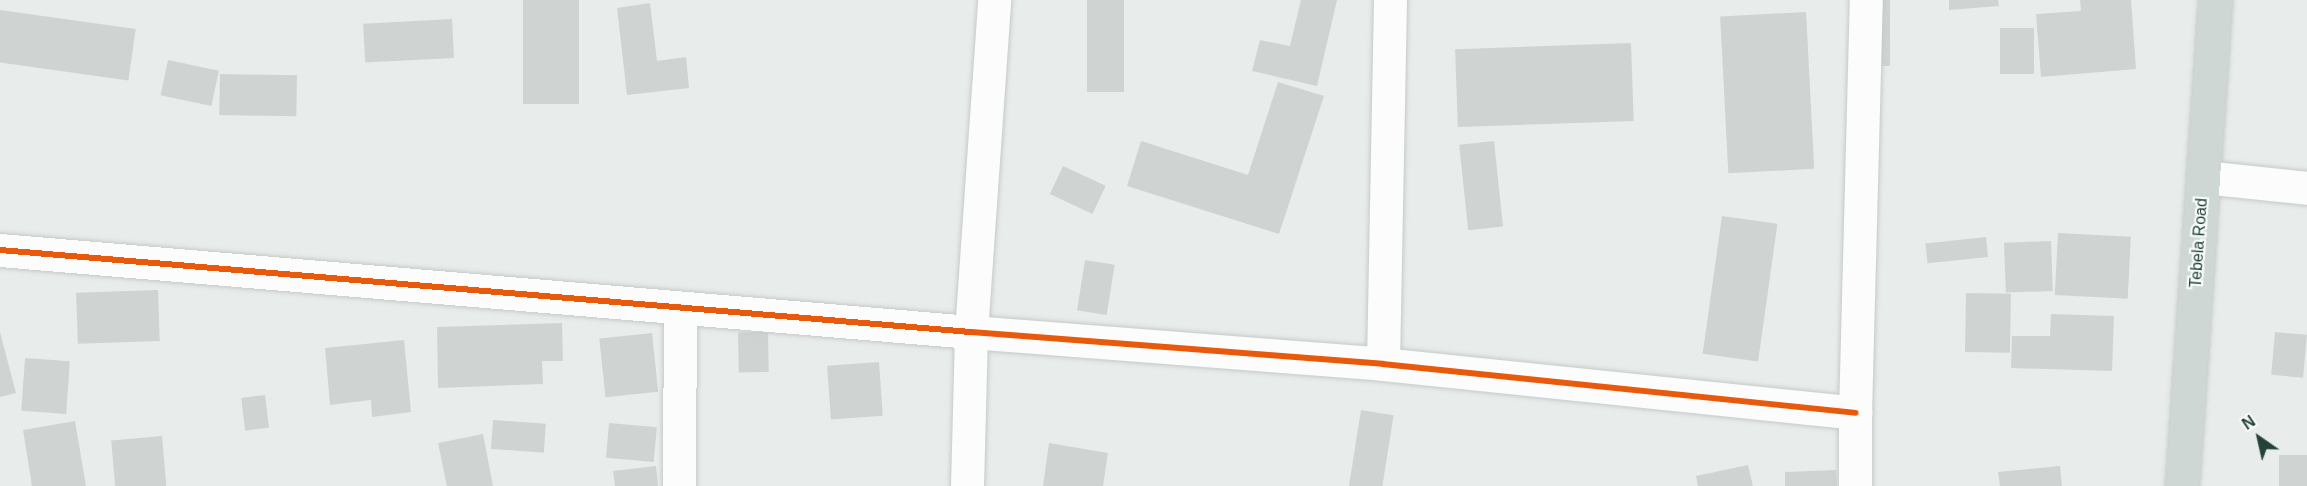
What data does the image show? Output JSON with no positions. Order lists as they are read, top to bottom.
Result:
{
  "streets": {
    "main road": ["Tebela Road"]
  },
  "north": "top left"
}
